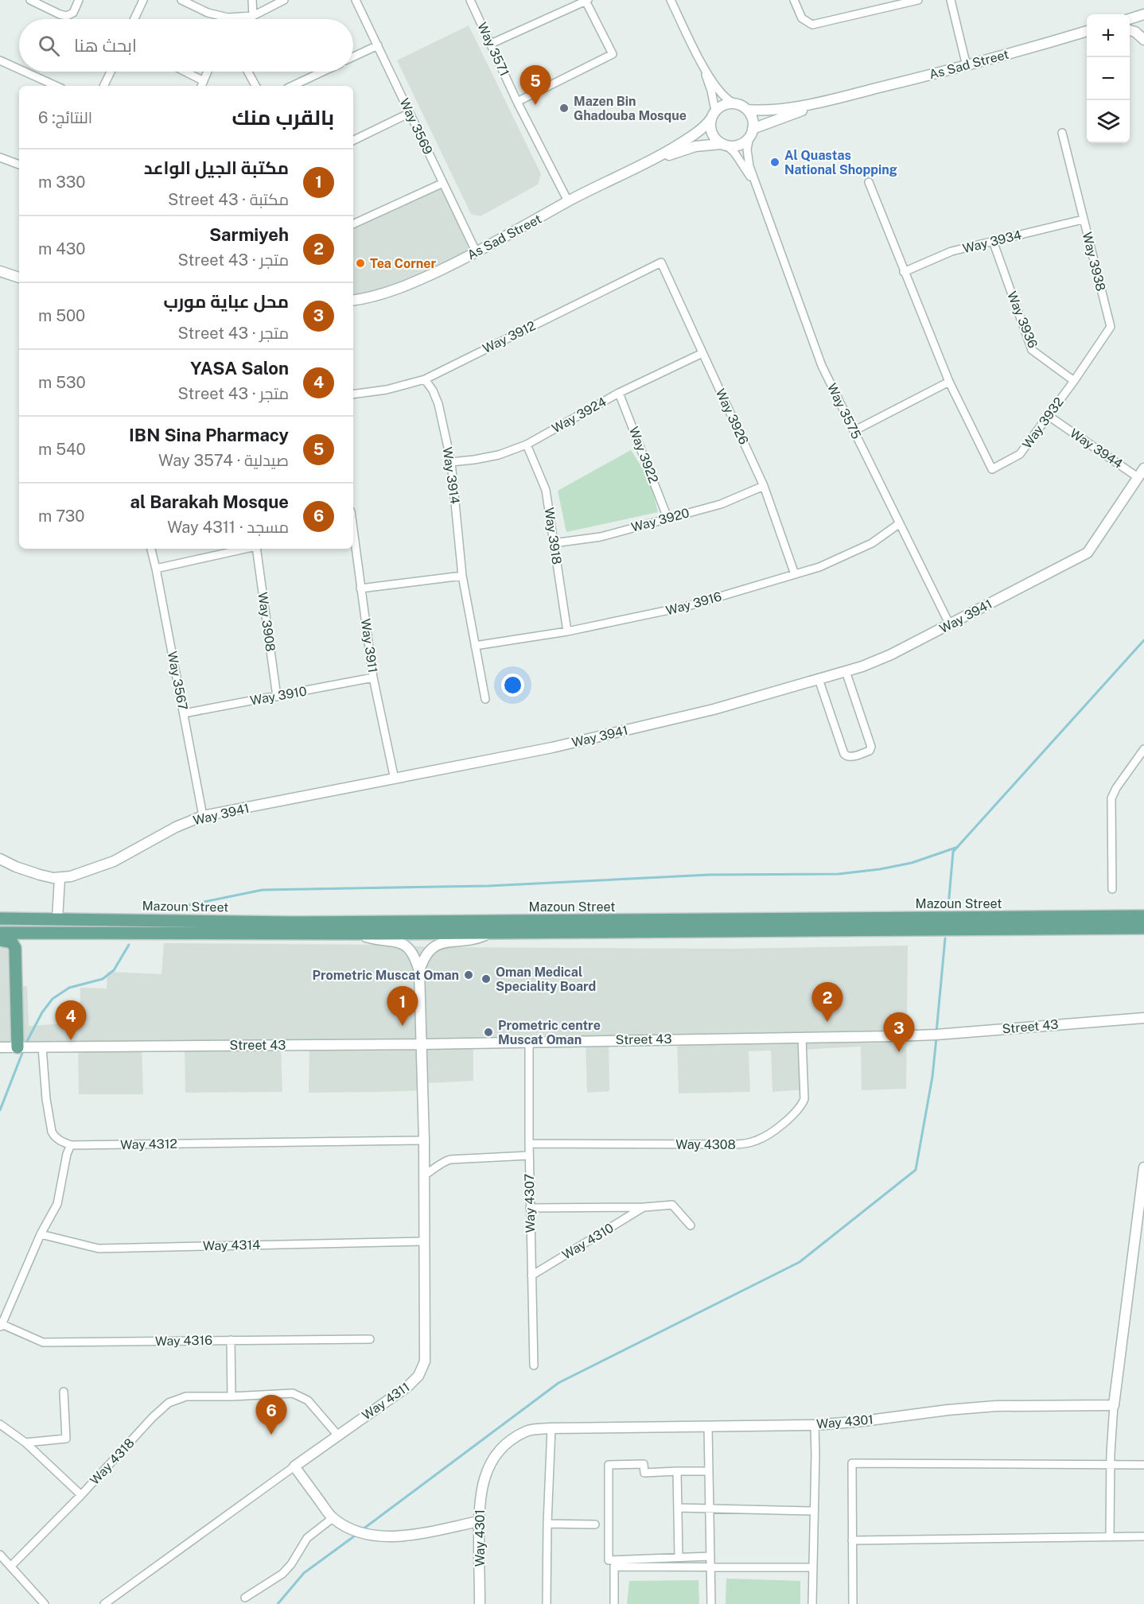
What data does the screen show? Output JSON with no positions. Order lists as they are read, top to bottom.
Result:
{
  "streets": {
    "main road": ["Mazoun Street"],
    "street": [
      "Way 3571",
      "As Sad Street",
      "Way 3569",
      "Way 3934",
      "Way 3938",
      "Way 3936",
      "Way 3912",
      "Way 3575",
      "Way 3924",
      "Way 3926",
      "Way 3932",
      "Way 3944",
      "Way 3922",
      "Way 3914",
      "Way 3920",
      "Way 3918",
      "Way 3916",
      "Way 3941",
      "Way 3908",
      "Way 3911",
      "Way 3567",
      "Way 3910",
      "Street 43",
      "Way 4312",
      "Way 4308",
      "Way 4307",
      "Way 4310",
      "Way 4314",
      "Way 4316",
      "Way 4311",
      "Way 4301",
      "Way 4318"
    ]
  },
  "crossings": [
    ["Way 3571", "As Sad Street"],
    ["As Sad Street", "Way 3569"],
    ["As Sad Street", "Way 3575"],
    ["Way 3934", "Way 3938"],
    ["Way 3934", "Way 3936"],
    ["Way 3934", "Way 3932"],
    ["Way 3938", "Way 3936"],
    ["Way 3938", "Way 3932"],
    ["Way 3936", "Way 3932"],
    ["Way 3912", "Way 3926"],
    ["Way 3912", "Way 3914"],
    ["Way 3575", "Way 3916"],
    ["Way 3575", "Way 3941"],
    ["Way 3924", "Way 3926"],
    ["Way 3924", "Way 3922"],
    ["Way 3924", "Way 3914"],
    ["Way 3924", "Way 3918"],
    ["Way 3926", "Way 3920"],
    ["Way 3926", "Way 3916"],
    ["Way 3932", "Way 3944"],
    ["Way 3944", "Way 3941"],
    ["Way 3922", "Way 3920"],
    ["Way 3914", "Way 3916"],
    ["Way 3920", "Way 3918"],
    ["Way 3918", "Way 3916"],
    ["Way 3941", "Way 3911"],
    ["Way 3941", "Way 3567"],
    ["Way 3908", "Way 3567"],
    ["Way 3908", "Way 3910"],
    ["Way 3911", "Way 3910"],
    ["Way 3567", "Way 3910"],
    ["Street 43", "Way 4308"],
    ["Street 43", "Way 4307"],
    ["Street 43", "Way 4311"],
    ["Way 4312", "Way 4311"],
    ["Way 4308", "Way 4307"],
    ["Way 4307", "Way 4310"],
    ["Way 4314", "Way 4311"],
    ["Way 4311", "Way 4318"]
  ],
  "places": [
    "Mazen Bin Ghadouba Mosque",
    "Al Quastas National Shopping",
    "Tea Corner",
    "Prometric Muscat Oman",
    "Oman Medical Speciality Board",
    "Prometric centre Muscat Oman"
  ],
  "page": {
    "map_buttons": ["+", "−"],
    "search": "ابحث هنا",
    "pins": [
      "5",
      "2",
      "1",
      "4",
      "3",
      "6"
    ],
    "heading": ["بالقرب منك", "النتائج: 6"],
    "list": [
      {
        "mark": "1",
        "name": "مكتبة الجيل الواعد",
        "note": "مكتبة · Street 43",
        "value": "330 m"
      },
      {
        "mark": "2",
        "name": "Sarmiyeh",
        "note": "متجر · Street 43",
        "value": "430 m"
      },
      {
        "mark": "3",
        "name": "محل عباية مورب",
        "note": "متجر · Street 43",
        "value": "500 m"
      },
      {
        "mark": "4",
        "name": "YASA Salon",
        "note": "متجر · Street 43",
        "value": "530 m"
      },
      {
        "mark": "5",
        "name": "IBN Sina Pharmacy",
        "note": "صيدلية · Way 3574",
        "value": "540 m"
      },
      {
        "mark": "6",
        "name": "al Barakah Mosque",
        "note": "مسجد · Way 4311",
        "value": "730 m"
      }
    ]
  }
}
